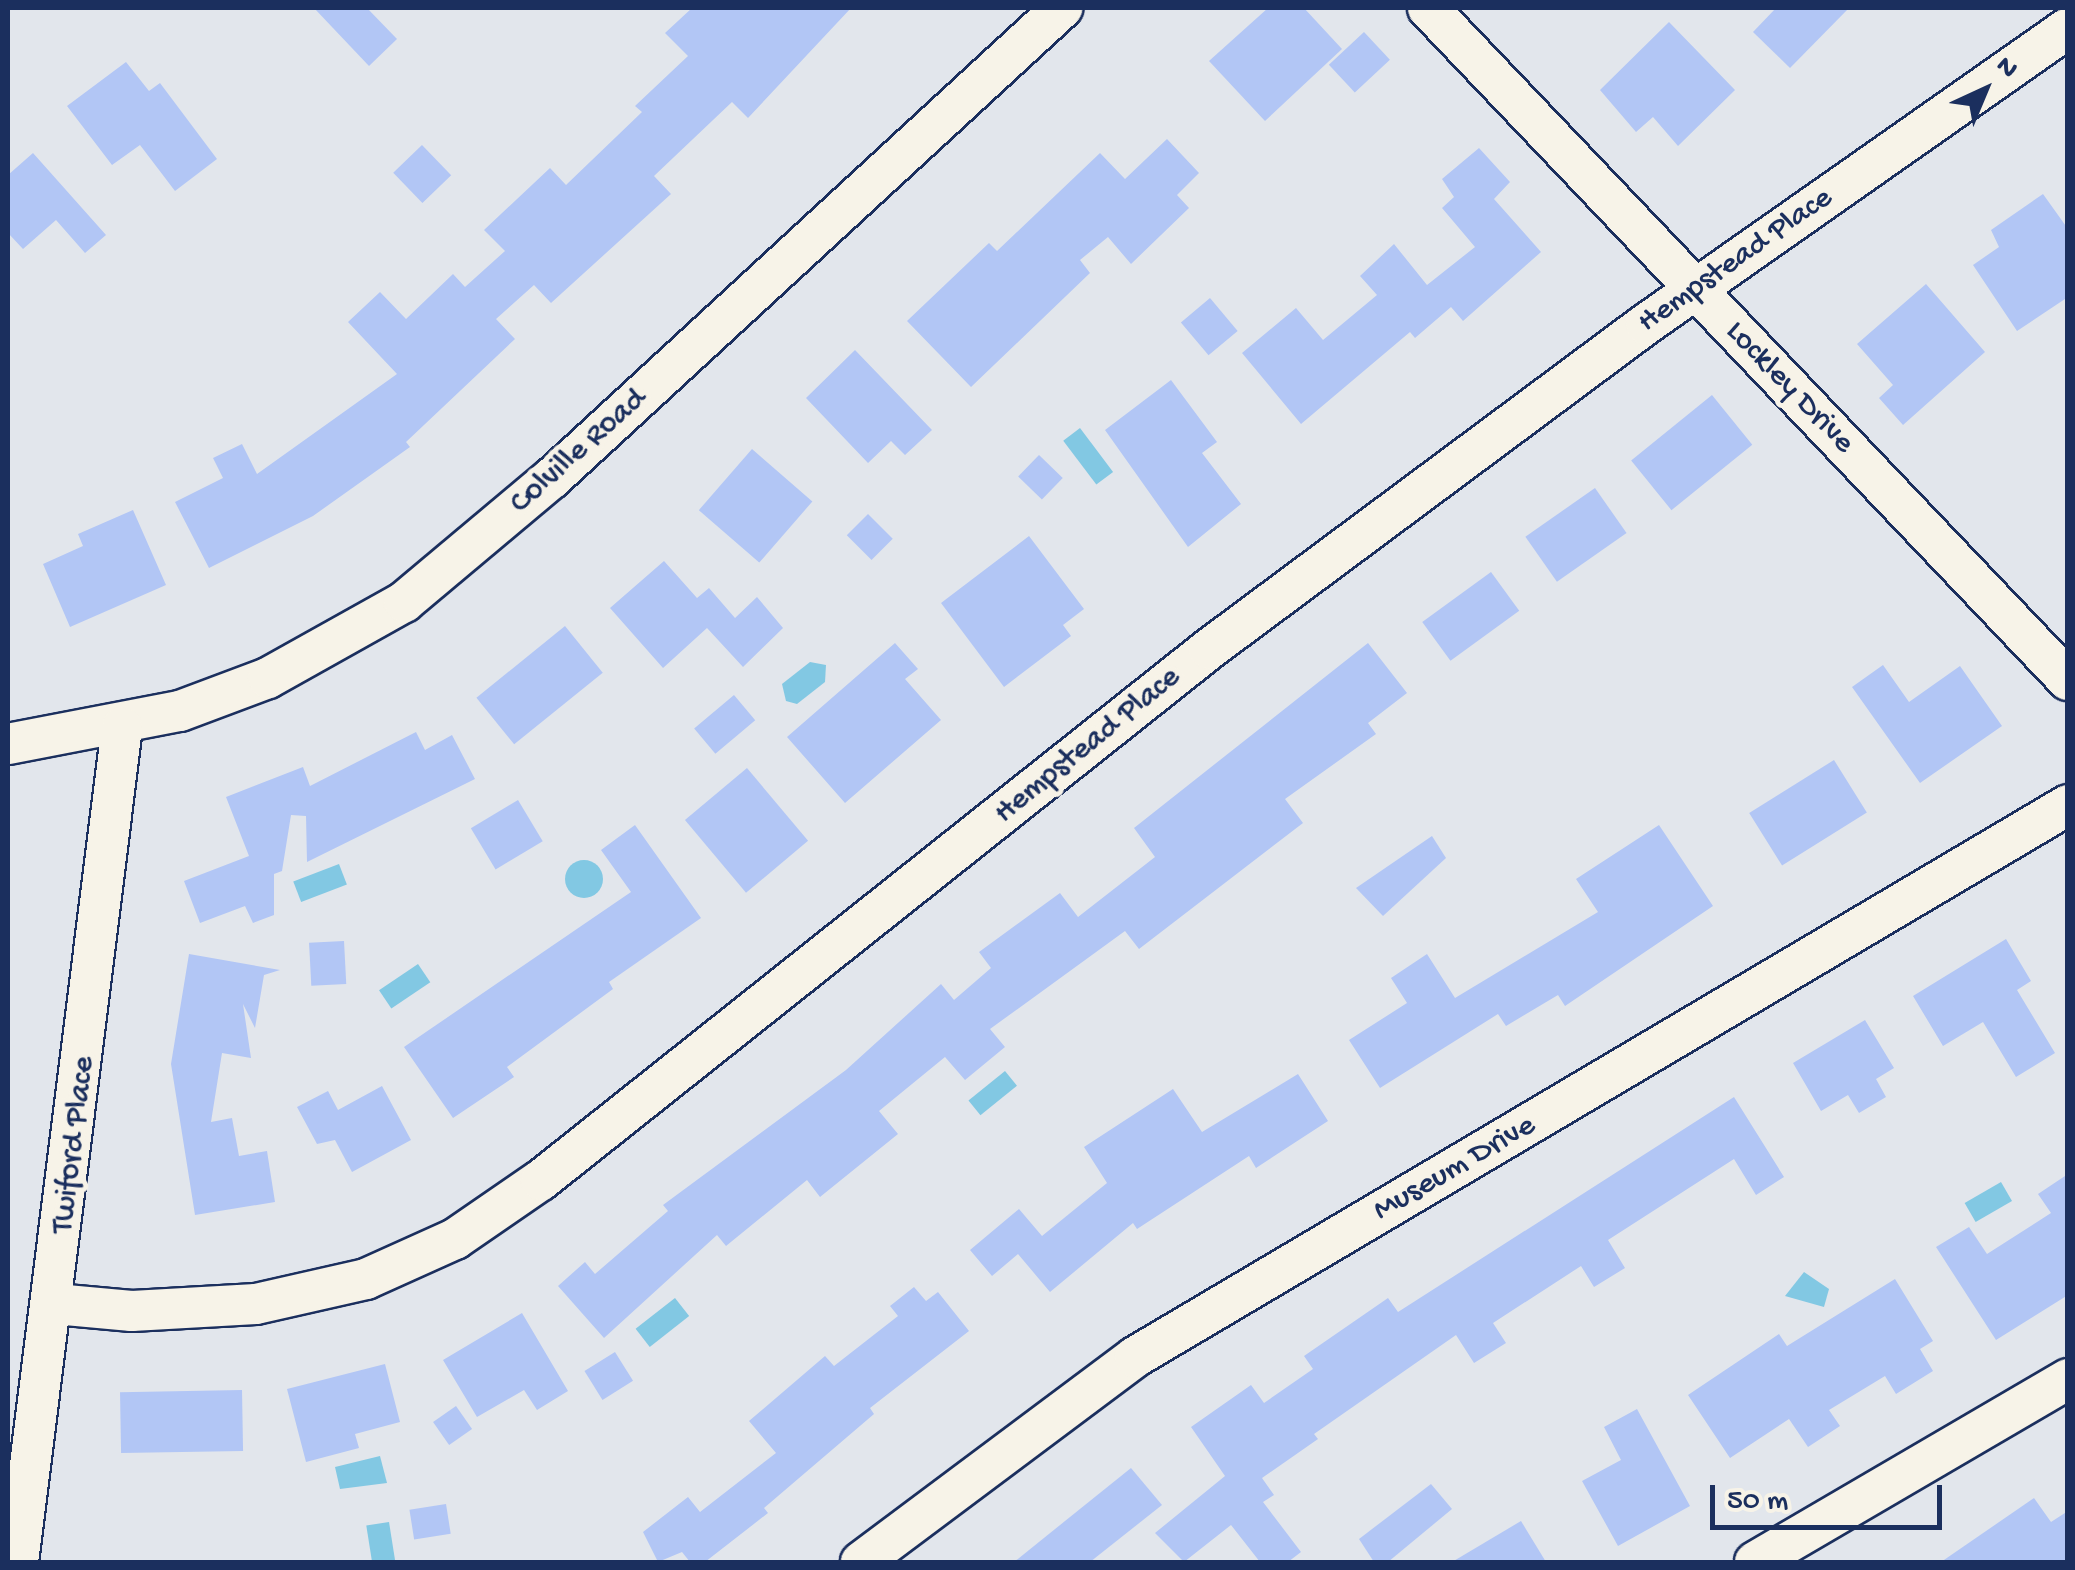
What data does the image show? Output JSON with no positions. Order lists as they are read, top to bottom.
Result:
{
  "streets": {
    "street": [
      "Hempstead Place",
      "Lockley Drive",
      "Colville Road",
      "Twiford Place",
      "Museum Drive"
    ]
  },
  "crossings": [
    ["Hempstead Place", "Lockley Drive"],
    ["Hempstead Place", "Twiford Place"],
    ["Colville Road", "Twiford Place"]
  ],
  "scale_bar": "50 m",
  "north": "top right"
}
